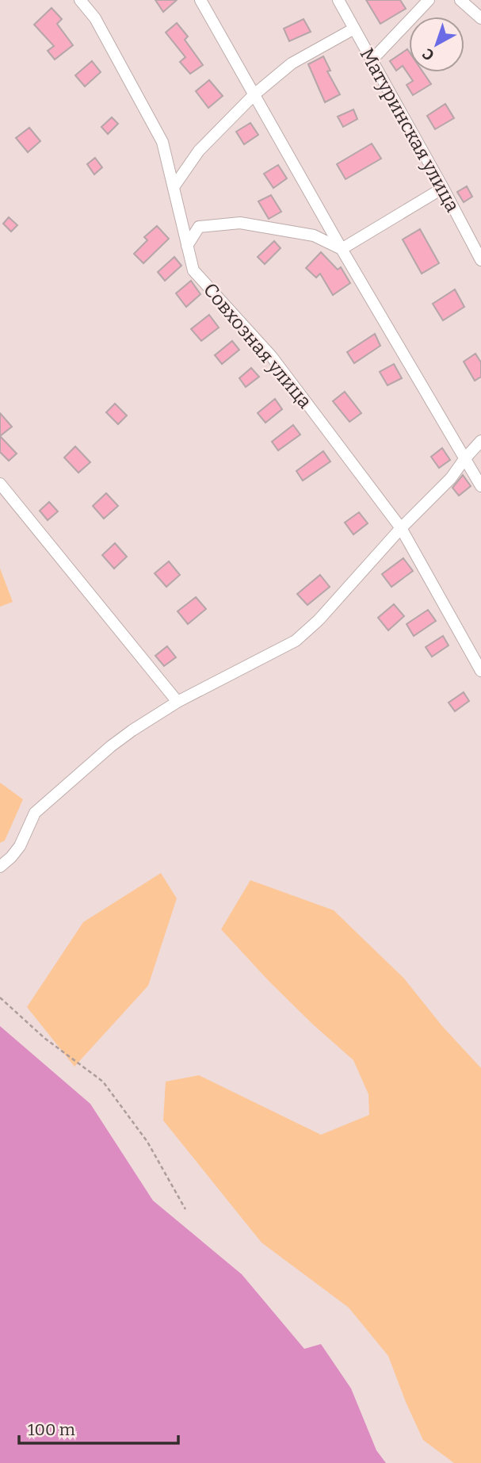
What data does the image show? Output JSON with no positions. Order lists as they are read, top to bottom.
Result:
{
  "streets": {
    "street": ["Матуринская улица", "Совхозная улица"]
  },
  "scale_bar": "100 m",
  "north": "bottom left"
}
